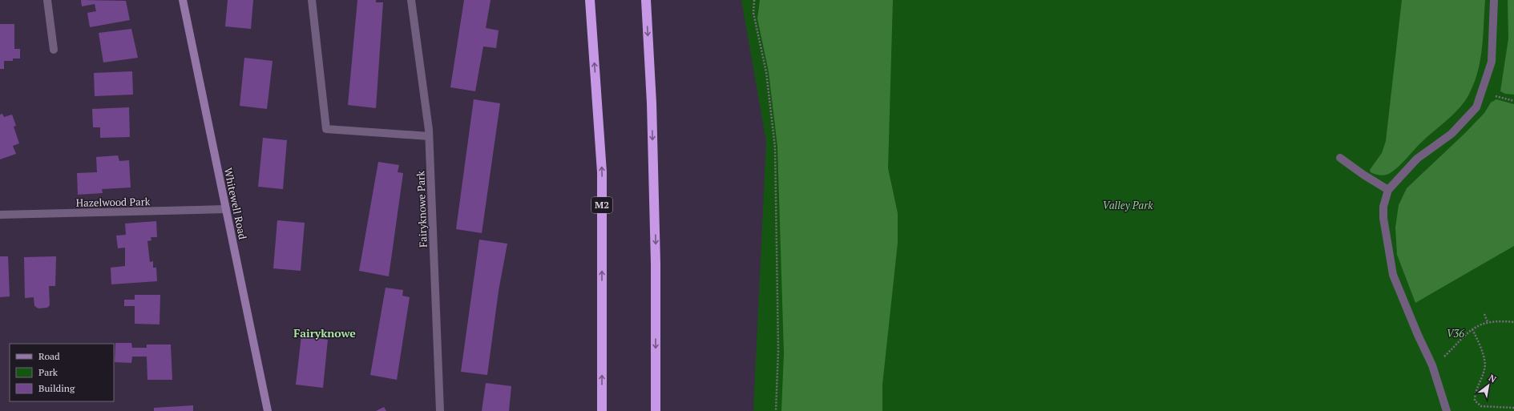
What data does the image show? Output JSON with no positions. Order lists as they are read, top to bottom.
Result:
{
  "streets": {
    "highway": ["M2"],
    "street": ["Hazelwood Park", "Whitewell Road", "Fairyknowe Park"]
  },
  "crossings": [
    ["Hazelwood Park", "Whitewell Road"]
  ],
  "districts": ["Fairyknowe"],
  "parks": ["Valley Park", "V36"],
  "legend": ["Road", "Park", "Building"],
  "north": "top right"
}
